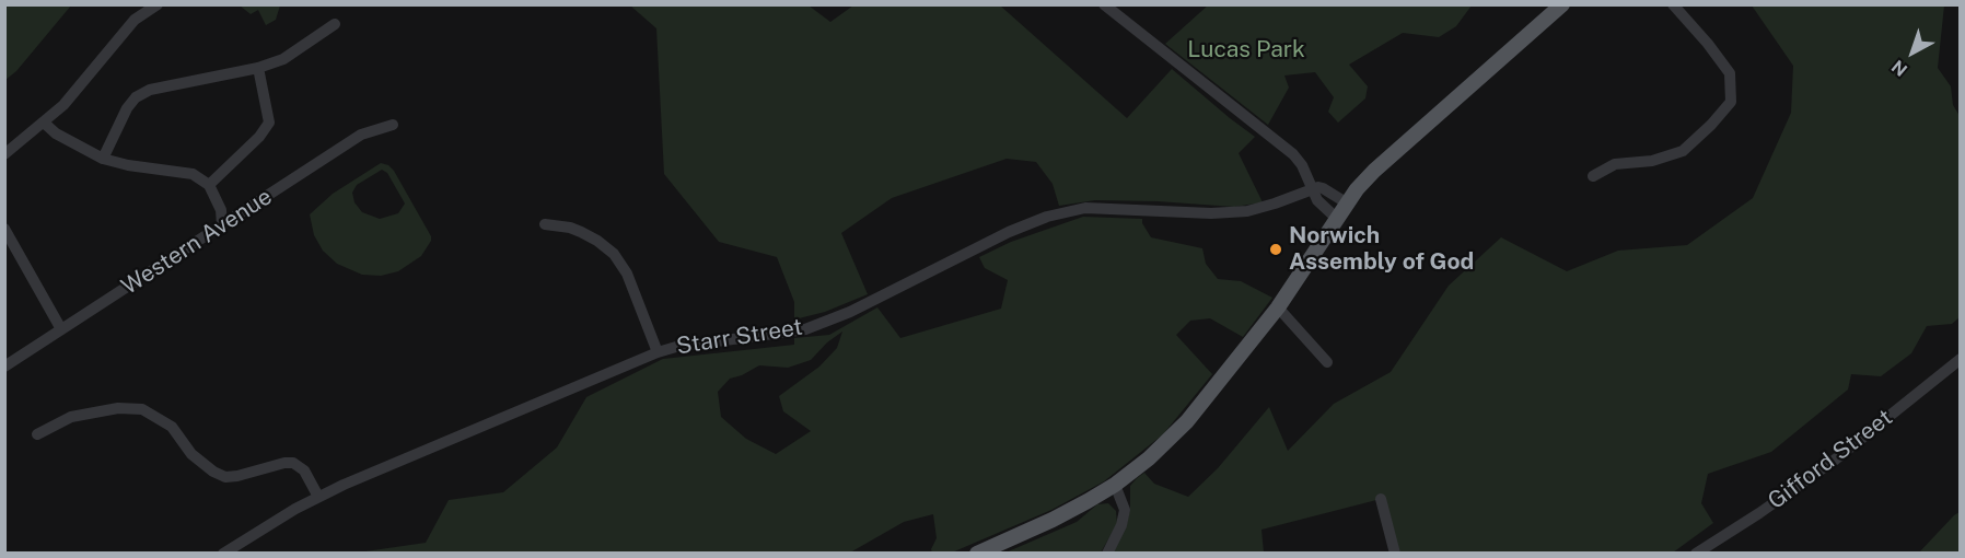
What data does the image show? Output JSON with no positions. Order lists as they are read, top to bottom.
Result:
{
  "streets": {
    "street": ["Western Avenue", "Starr Street", "Gifford Street"]
  },
  "parks": ["Lucas Park"],
  "places": ["Norwich Assembly of God"],
  "north": "bottom left"
}
